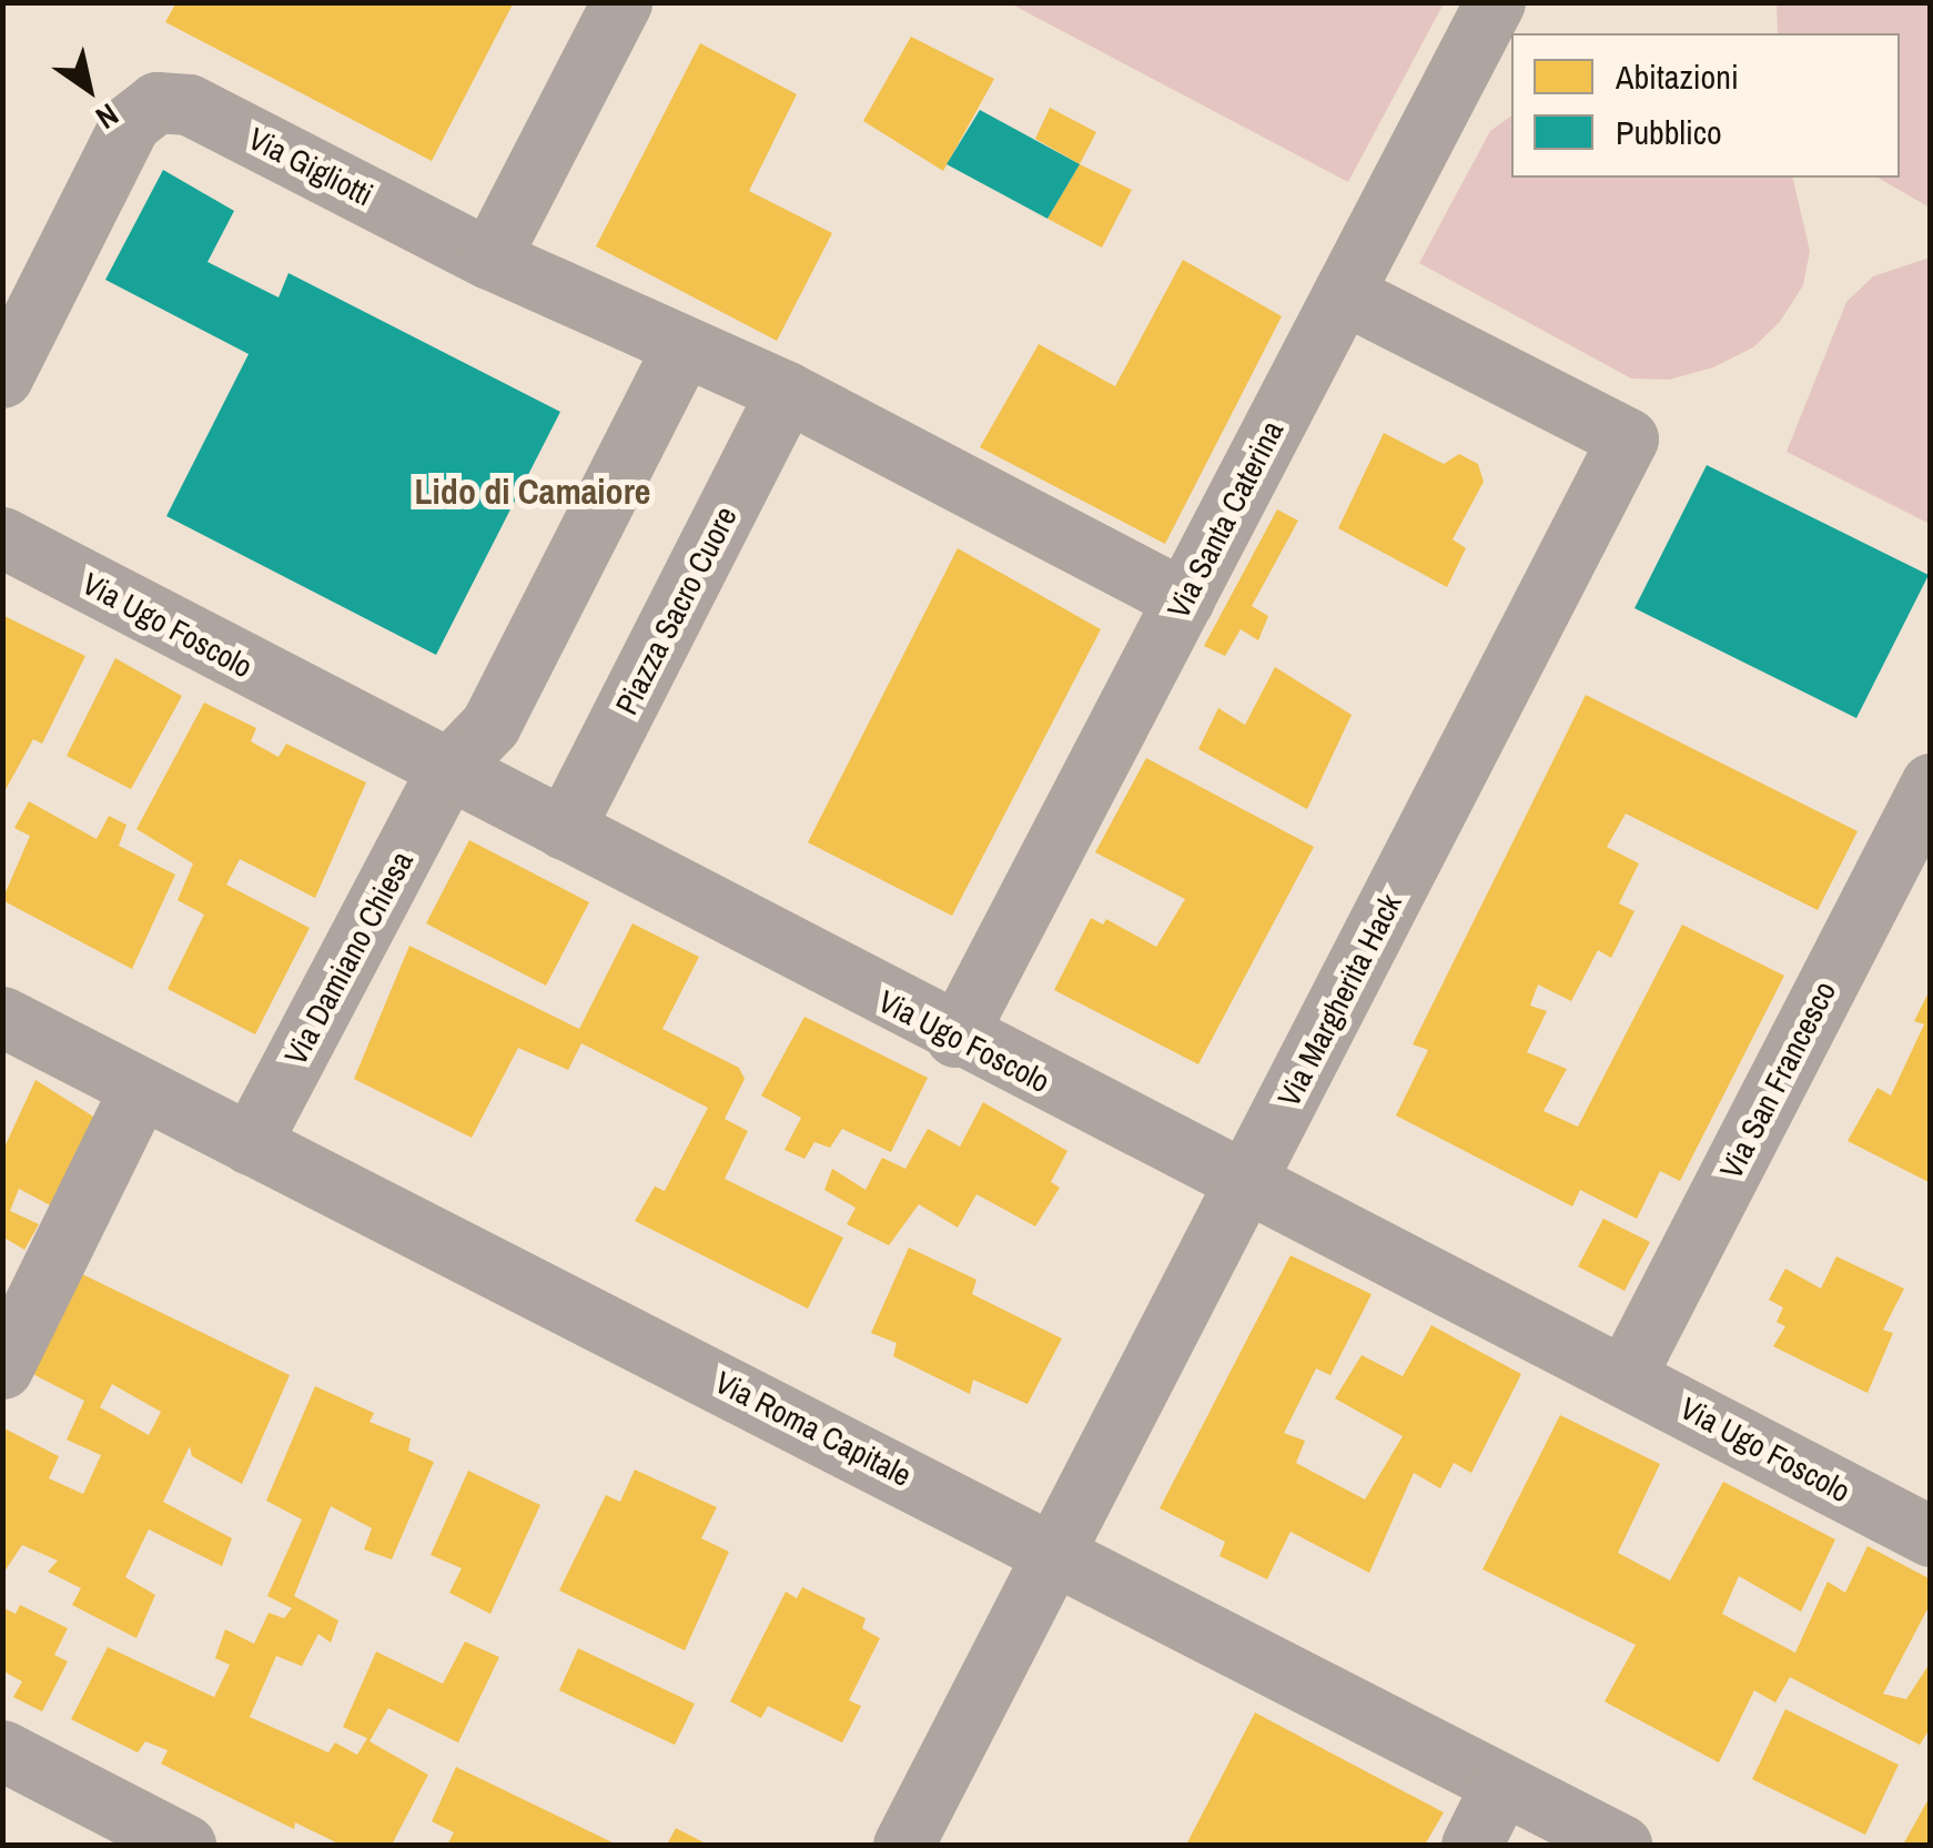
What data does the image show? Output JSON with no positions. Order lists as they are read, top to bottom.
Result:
{
  "streets": {
    "street": [
      "Via Gigliotti",
      "Via Santa Caterina",
      "Piazza Sacro Cuore",
      "Via Ugo Foscolo",
      "Via Damiano Chiesa",
      "Via Margherita Hack",
      "Via San Francesco",
      "Via Roma Capitale"
    ]
  },
  "crossings": [
    ["Via Gigliotti", "Via Santa Caterina"],
    ["Via Gigliotti", "Piazza Sacro Cuore"],
    ["Via Santa Caterina", "Via Ugo Foscolo"],
    ["Via Santa Caterina", "Via Margherita Hack"],
    ["Piazza Sacro Cuore", "Via Ugo Foscolo"],
    ["Via Ugo Foscolo", "Via Damiano Chiesa"],
    ["Via Ugo Foscolo", "Via Margherita Hack"],
    ["Via Ugo Foscolo", "Via San Francesco"],
    ["Via Damiano Chiesa", "Via Roma Capitale"],
    ["Via Margherita Hack", "Via Roma Capitale"]
  ],
  "districts": ["Lido di Camaiore"],
  "legend": ["Abitazioni", "Pubblico"],
  "north": "bottom right"
}
